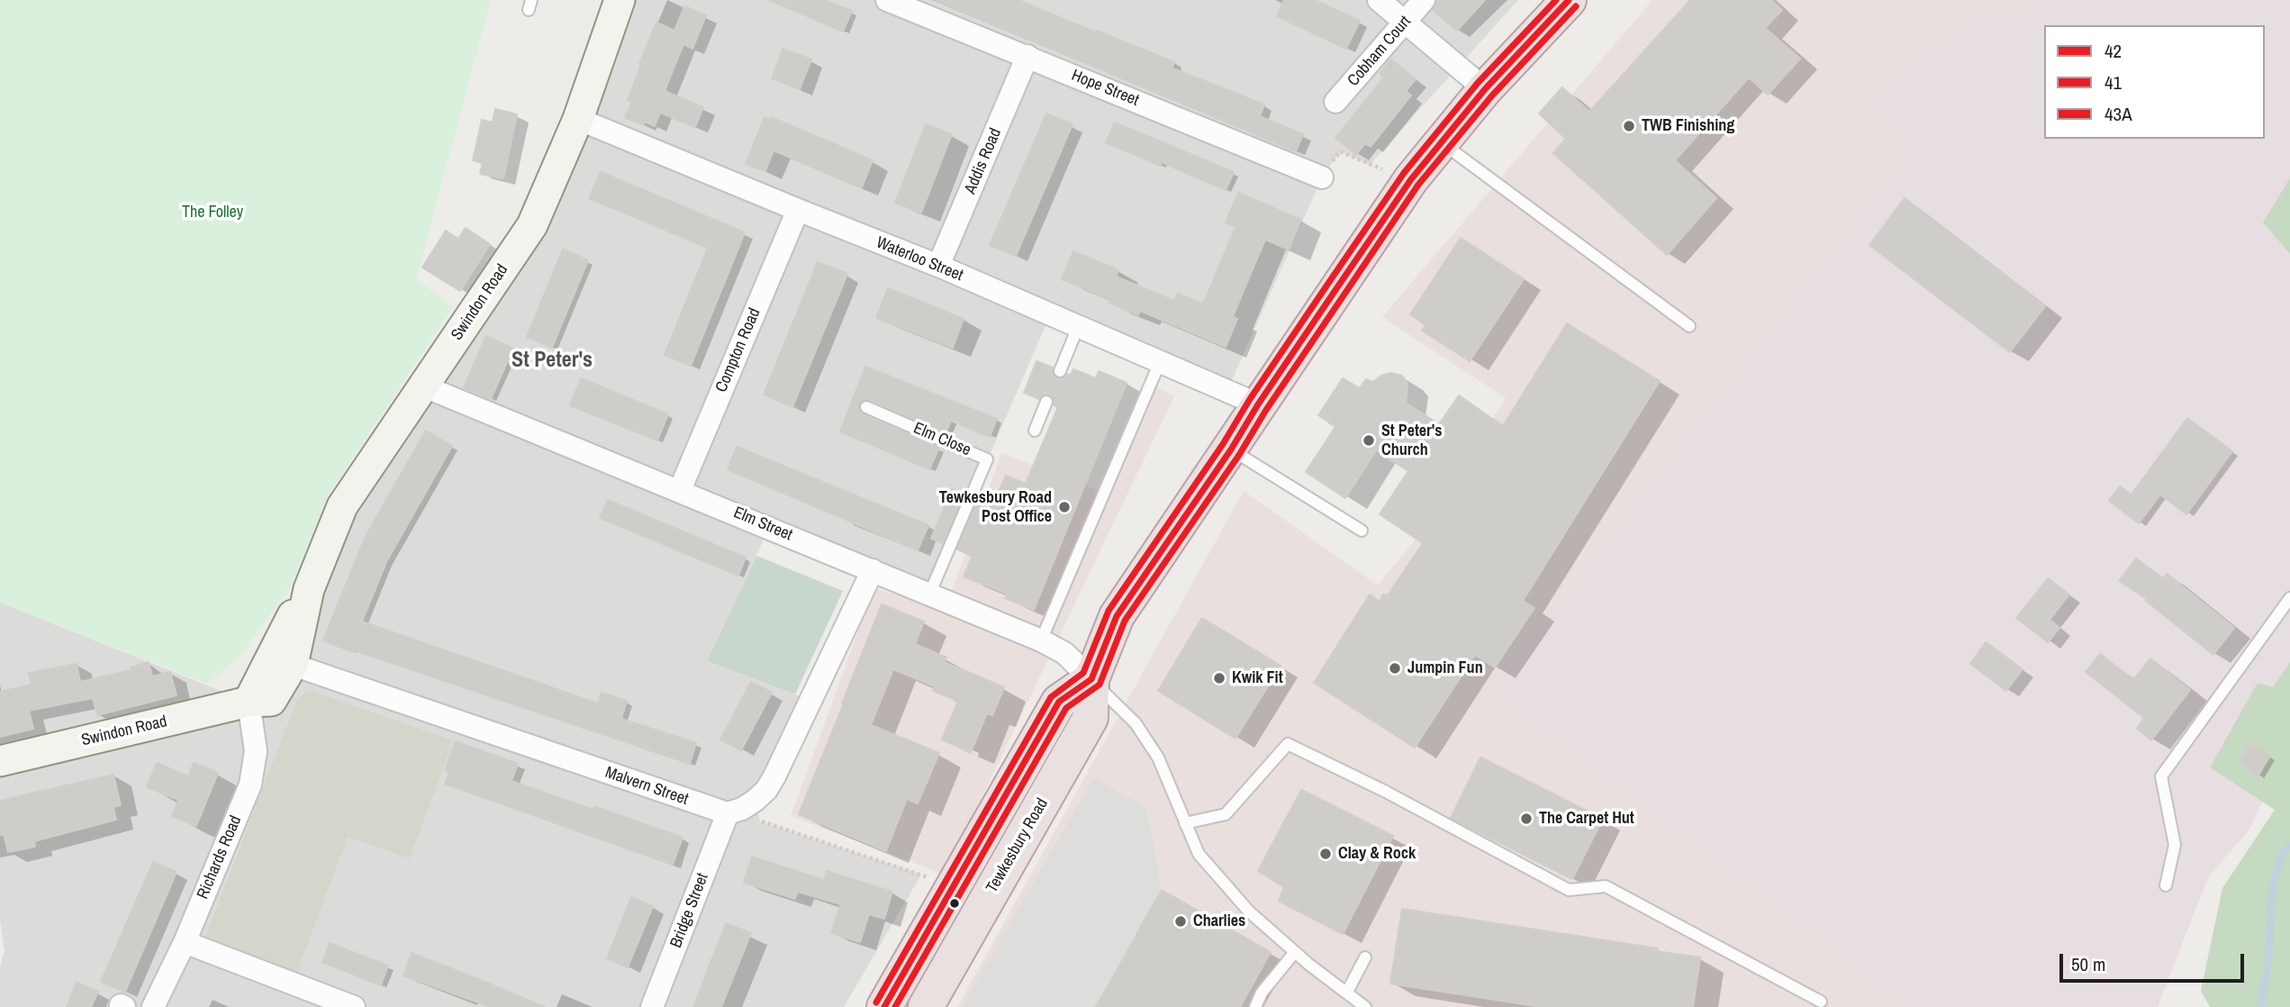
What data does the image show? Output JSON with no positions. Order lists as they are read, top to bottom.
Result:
{
  "streets": {
    "highway": ["Tewkesbury Road"],
    "street": [
      "Cobham Court",
      "Hope Street",
      "Addis Road",
      "Waterloo Street",
      "Swindon Road",
      "Compton Road",
      "Elm Street",
      "Malvern Street",
      "Richards Road",
      "Bridge Street"
    ],
    "lane": ["Elm Close"]
  },
  "crossings": [
    ["Hope Street", "Addis Road"],
    ["Addis Road", "Waterloo Street"],
    ["Waterloo Street", "Swindon Road"],
    ["Waterloo Street", "Compton Road"],
    ["Waterloo Street", "Tewkesbury Road"],
    ["Swindon Road", "Elm Street"],
    ["Swindon Road", "Malvern Street"],
    ["Swindon Road", "Richards Road"],
    ["Compton Road", "Elm Street"],
    ["Elm Close", "Elm Street"],
    ["Elm Street", "Tewkesbury Road"],
    ["Malvern Street", "Bridge Street"]
  ],
  "districts": ["St Peter's"],
  "parks": ["The Folley"],
  "places": [
    "TWB Finishing",
    "St Peter's Church",
    "Tewkesbury Road Post Office",
    "Jumpin Fun",
    "Kwik Fit",
    "The Carpet Hut",
    "Clay & Rock",
    "Charlies"
  ],
  "lines": ["transit line 42", "transit line 43A", "transit line 41"],
  "legend": ["42", "41", "43A"],
  "scale_bar": "50 m"
}
